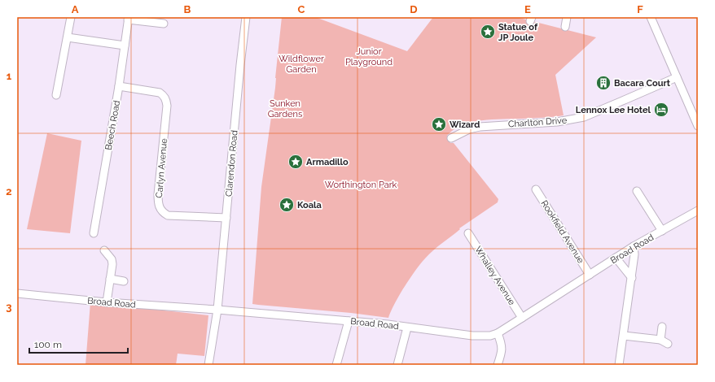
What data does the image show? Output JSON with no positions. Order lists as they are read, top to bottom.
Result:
{
  "streets": {
    "street": [
      "Charlton Drive",
      "Beech Road",
      "Clarendon Road",
      "Carlyn Avenue",
      "Rookfield Avenue",
      "Broad Road",
      "Whalley Avenue"
    ]
  },
  "crossings": [
    ["Beech Road", "Carlyn Avenue"],
    ["Clarendon Road", "Carlyn Avenue"],
    ["Clarendon Road", "Broad Road"],
    ["Rookfield Avenue", "Broad Road"],
    ["Broad Road", "Whalley Avenue"]
  ],
  "parks": [
    "Junior Playground",
    "Wildflower Garden",
    "Sunken Gardens",
    "Worthington Park"
  ],
  "places": {
    "place": [
      "Statue of JP Joule",
      "Wizard",
      "Armadillo",
      "Koala"
    ],
    "building": ["Bacara Court"],
    "hotel": ["Lennox Lee Hotel"]
  },
  "scale_bar": "100 m",
  "grid": {
    "columns": [
      "A",
      "B",
      "C",
      "D",
      "E",
      "F"
    ],
    "rows": ["1", "2", "3"]
  }
}
